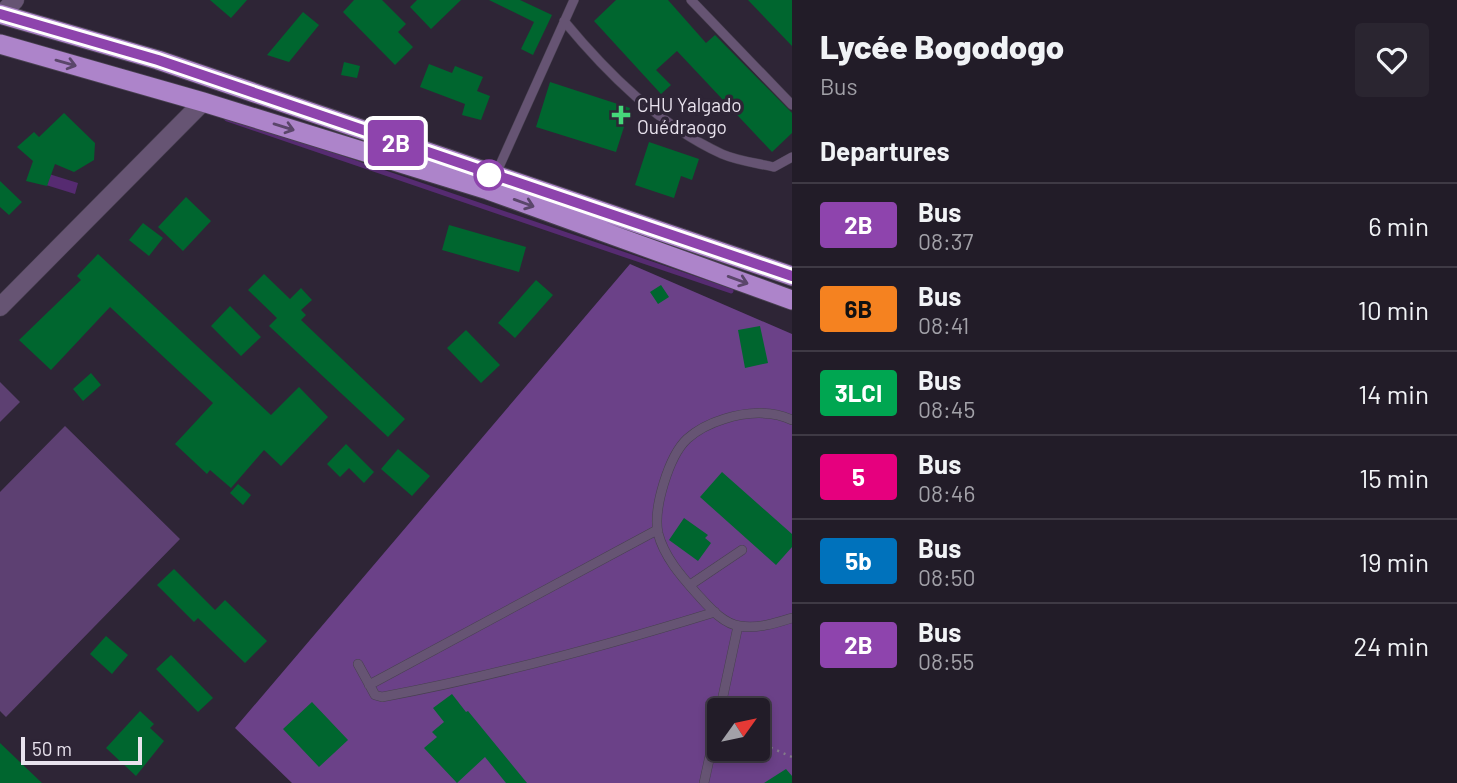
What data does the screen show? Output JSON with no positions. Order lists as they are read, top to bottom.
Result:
{
  "places": {
    "health": ["CHU Yalgado Ouédraogo"]
  },
  "lines": ["bus line 2B"],
  "scale_bar": "50 m",
  "north": "top right",
  "page": {
    "on_map": "2B",
    "heading": [
      ["Lycée Bogodogo", "Bus"],
      "Departures"
    ],
    "list": [
      {
        "mark": "2B",
        "name": "Bus",
        "note": "08:37",
        "value": "6 min"
      },
      {
        "mark": "6B",
        "name": "Bus",
        "note": "08:41",
        "value": "10 min"
      },
      {
        "mark": "3LCI",
        "name": "Bus",
        "note": "08:45",
        "value": "14 min"
      },
      {
        "mark": "5",
        "name": "Bus",
        "note": "08:46",
        "value": "15 min"
      },
      {
        "mark": "5b",
        "name": "Bus",
        "note": "08:50",
        "value": "19 min"
      },
      {
        "mark": "2B",
        "name": "Bus",
        "note": "08:55",
        "value": "24 min"
      }
    ],
    "scale": "50 m"
  }
}
